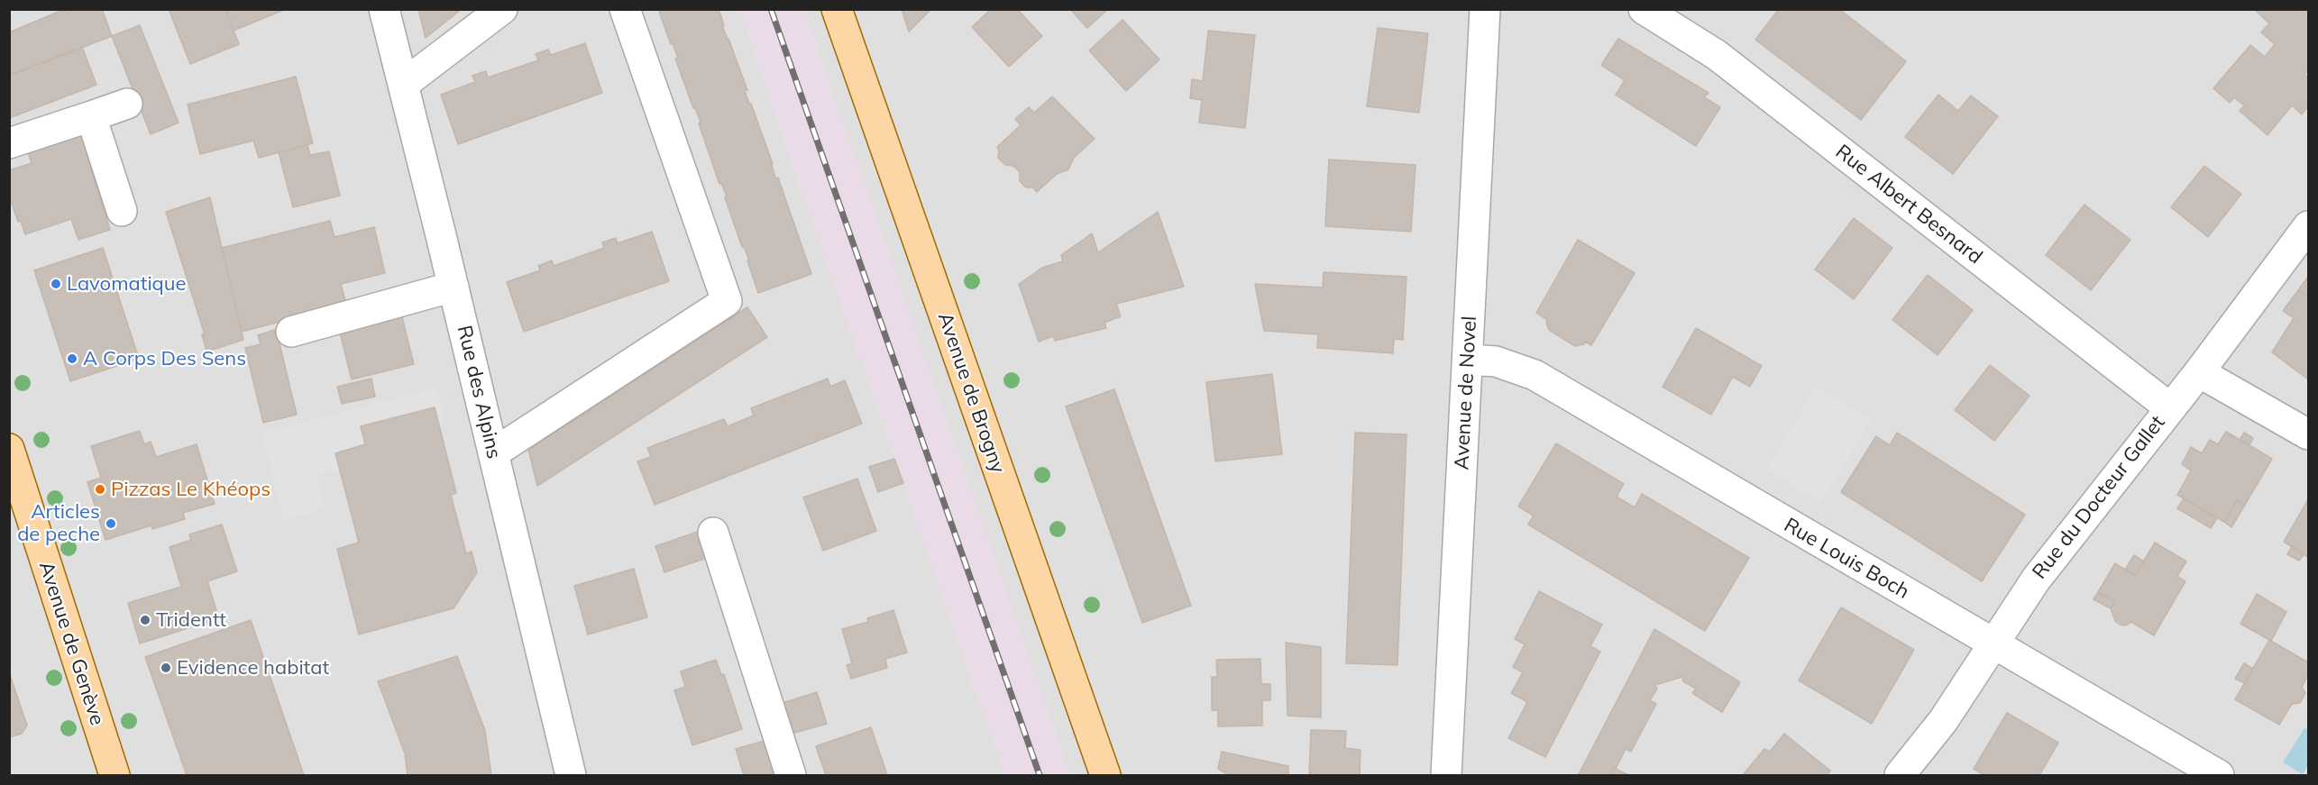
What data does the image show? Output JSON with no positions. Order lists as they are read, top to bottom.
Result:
{
  "streets": {
    "main road": ["Avenue de Brogny", "Avenue de Genève"],
    "street": [
      "Rue Albert Besnard",
      "Rue des Alpins",
      "Avenue de Novel",
      "Rue du Docteur Gallet",
      "Rue Louis Boch"
    ]
  },
  "crossings": [
    ["Rue Albert Besnard", "Rue du Docteur Gallet"],
    ["Avenue de Novel", "Rue Louis Boch"],
    ["Rue du Docteur Gallet", "Rue Louis Boch"]
  ],
  "places": [
    "Lavomatique",
    "A Corps Des Sens",
    "Pizzas Le Khéops",
    "Articles de peche",
    "Tridentt",
    "Evidence habitat"
  ]
}
